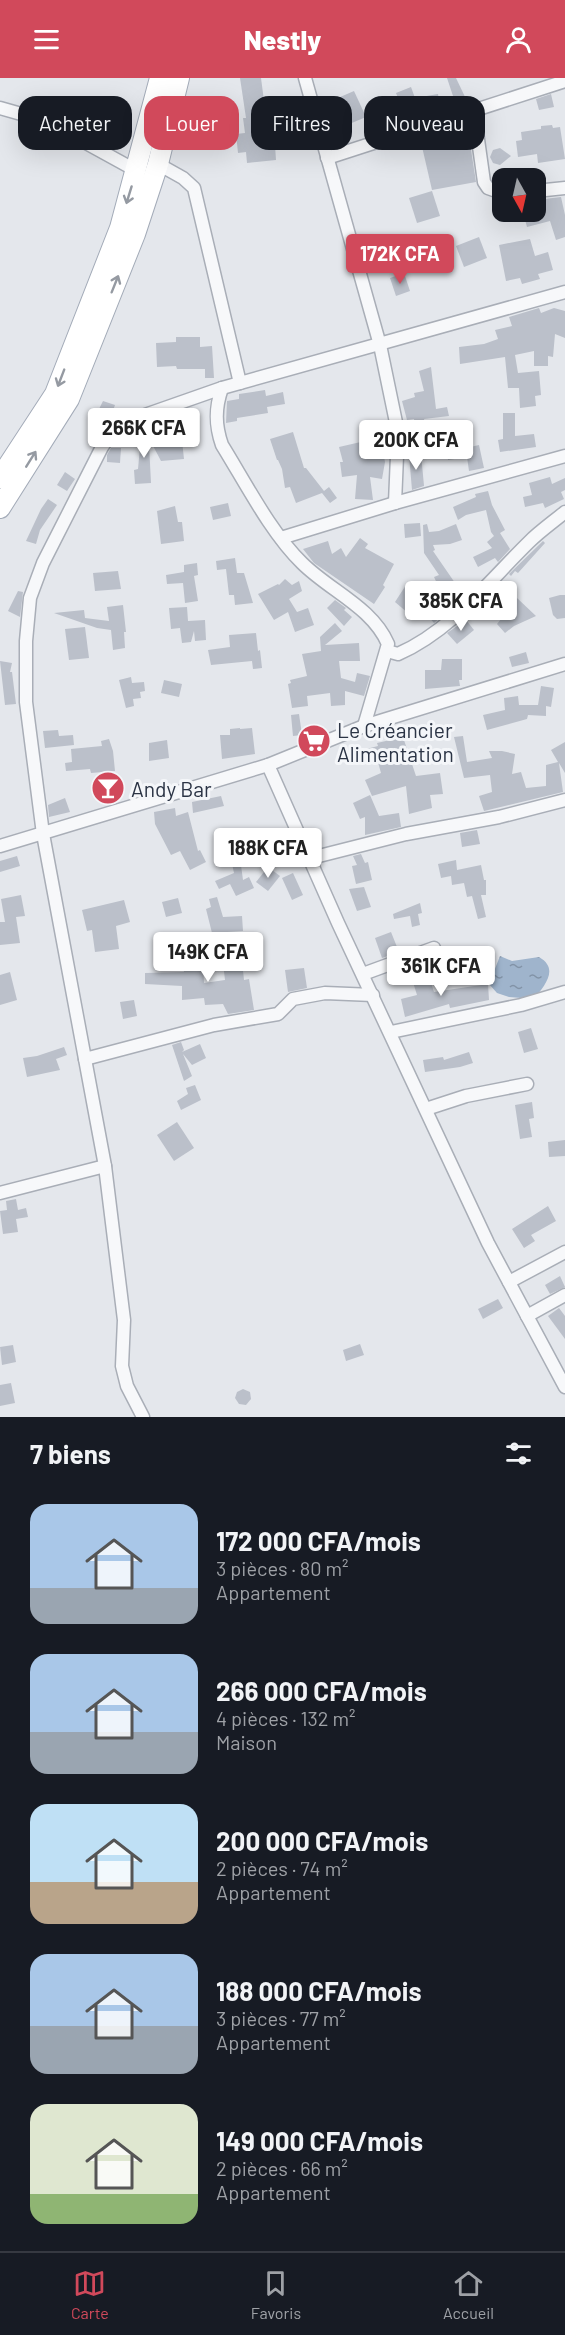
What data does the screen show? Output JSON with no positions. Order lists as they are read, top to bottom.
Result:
{
  "places": {
    "supermarket": ["Le Créancier Alimentation"],
    "bar": ["Andy Bar"]
  },
  "north": "bottom",
  "page": {
    "header": "Nestly",
    "chip": [
      "Acheter",
      "Louer",
      "Filtres",
      "Nouveau"
    ],
    "price": [
      "172K CFA",
      "266K CFA",
      "200K CFA",
      "385K CFA",
      "188K CFA",
      "149K CFA",
      "361K CFA"
    ],
    "heading": "7 biens",
    "list": [
      {
        "name": "172 000 CFA/mois",
        "note": "3 pièces · 80 m² · Appartement"
      },
      {
        "name": "266 000 CFA/mois",
        "note": "4 pièces · 132 m² · Maison"
      },
      {
        "name": "200 000 CFA/mois",
        "note": "2 pièces · 74 m² · Appartement"
      },
      {
        "name": "188 000 CFA/mois",
        "note": "3 pièces · 77 m² · Appartement"
      },
      {
        "name": "149 000 CFA/mois",
        "note": "2 pièces · 66 m² · Appartement"
      }
    ],
    "tabs": ["Carte", "Favoris", "Accueil"]
  }
}
